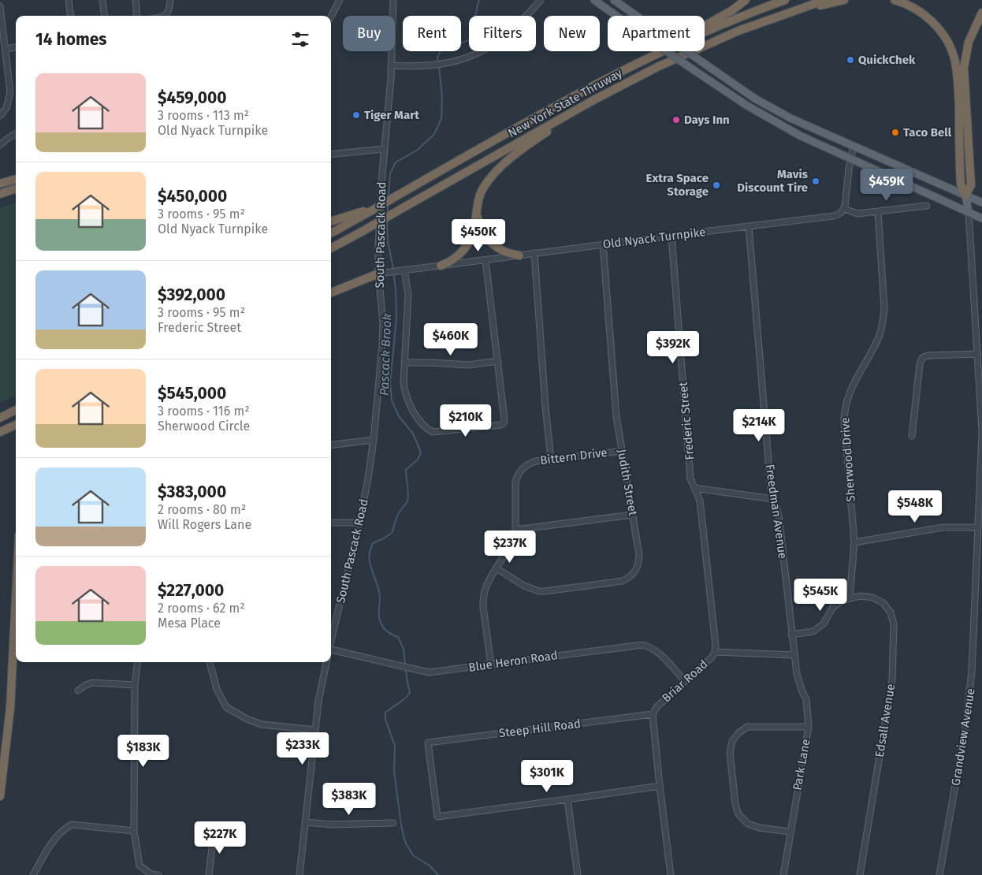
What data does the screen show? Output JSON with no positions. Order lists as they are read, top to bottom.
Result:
{
  "streets": {
    "highway": ["New York State Thruway"],
    "street": [
      "South Pascack Road",
      "Old Nyack Turnpike",
      "Frederic Street",
      "Bittern Drive",
      "Sherwood Drive",
      "Judith Street",
      "Freedman Avenue",
      "Blue Heron Road",
      "Briar Road",
      "Edsall Avenue",
      "Steep Hill Road",
      "Grandview Avenue",
      "Park Lane"
    ]
  },
  "crossings": [
    ["South Pascack Road", "Old Nyack Turnpike"],
    ["Old Nyack Turnpike", "Frederic Street"],
    ["Old Nyack Turnpike", "Judith Street"],
    ["Old Nyack Turnpike", "Freedman Avenue"],
    ["Frederic Street", "Briar Road"],
    ["Bittern Drive", "Judith Street"],
    ["Bittern Drive", "Blue Heron Road"],
    ["Sherwood Drive", "Edsall Avenue"],
    ["Freedman Avenue", "Park Lane"],
    ["Blue Heron Road", "Briar Road"],
    ["Briar Road", "Steep Hill Road"]
  ],
  "water": ["Pascack Brook"],
  "places": [
    "QuickChek",
    "Tiger Mart",
    "Days Inn",
    "Taco Bell",
    "Mavis Discount Tire",
    "Extra Space Storage"
  ],
  "page": {
    "chip": [
      "Buy",
      "Rent",
      "Filters",
      "New",
      "Apartment"
    ],
    "heading": "14 homes",
    "list": [
      {
        "name": "$459,000",
        "note": "3 rooms · 113 m² · Old Nyack Turnpike"
      },
      {
        "name": "$450,000",
        "note": "3 rooms · 95 m² · Old Nyack Turnpike"
      },
      {
        "name": "$392,000",
        "note": "3 rooms · 95 m² · Frederic Street"
      },
      {
        "name": "$545,000",
        "note": "3 rooms · 116 m² · Sherwood Circle"
      },
      {
        "name": "$383,000",
        "note": "2 rooms · 80 m² · Will Rogers Lane"
      },
      {
        "name": "$227,000",
        "note": "2 rooms · 62 m² · Mesa Place"
      }
    ],
    "price": [
      "$459K",
      "$450K",
      "$460K",
      "$392K",
      "$210K",
      "$214K",
      "$548K",
      "$237K",
      "$545K",
      "$233K",
      "$183K",
      "$301K",
      "$383K",
      "$227K"
    ]
  }
}
